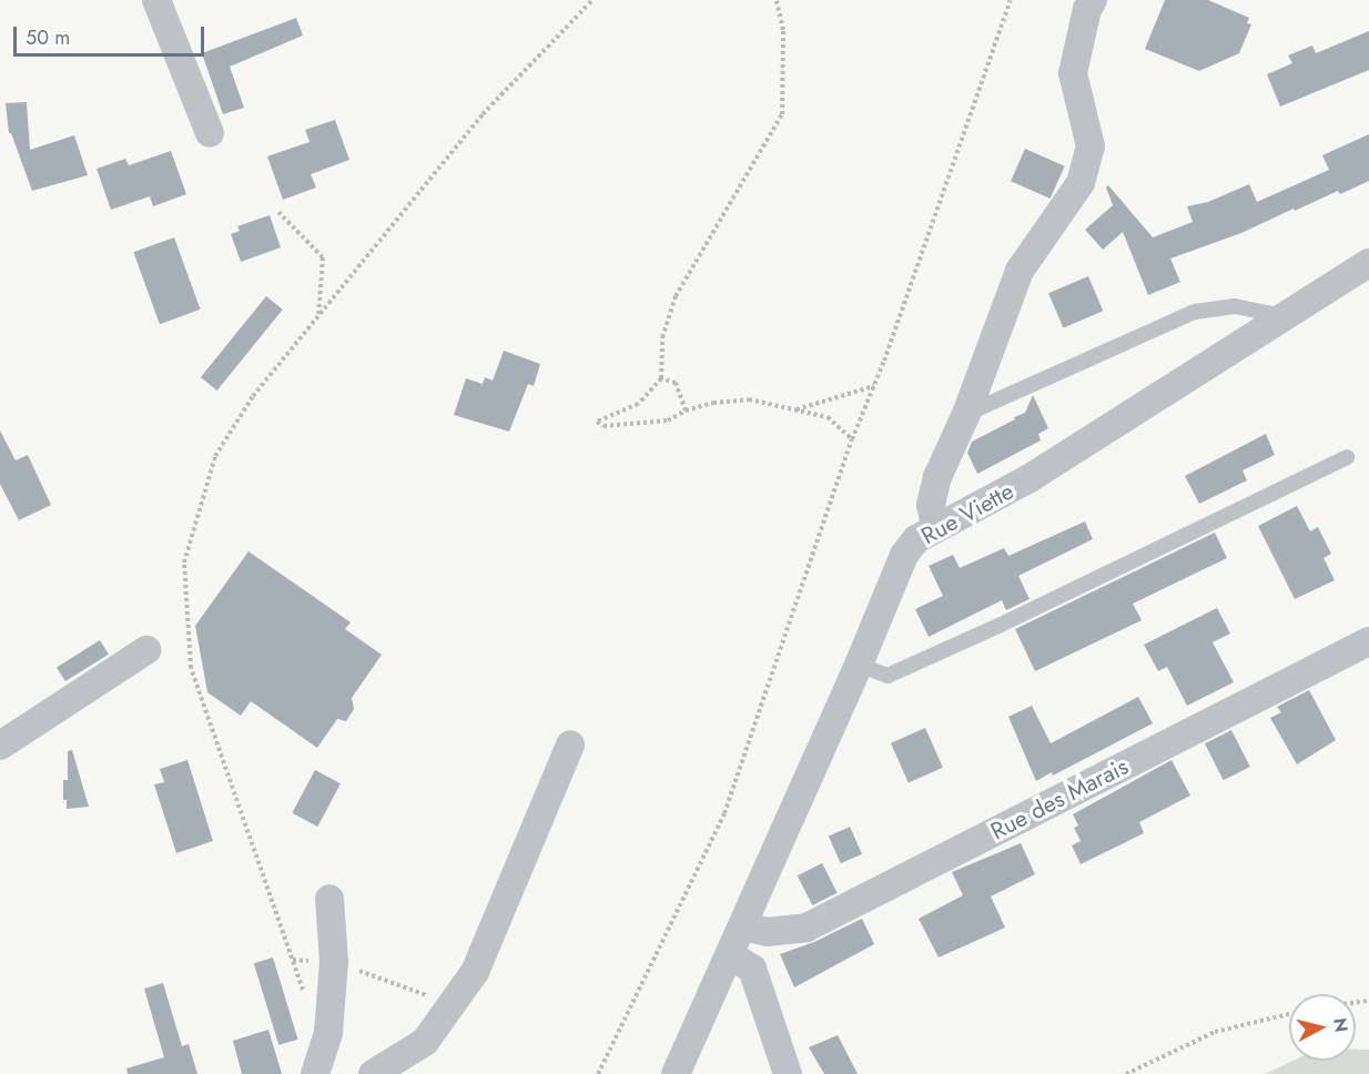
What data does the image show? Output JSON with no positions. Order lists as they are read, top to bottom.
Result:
{
  "streets": {
    "street": ["Rue Viette", "Rue des Marais"]
  },
  "crossings": [
    ["Rue Viette", "Rue des Marais"]
  ],
  "scale_bar": "50 m",
  "north": "right"
}
